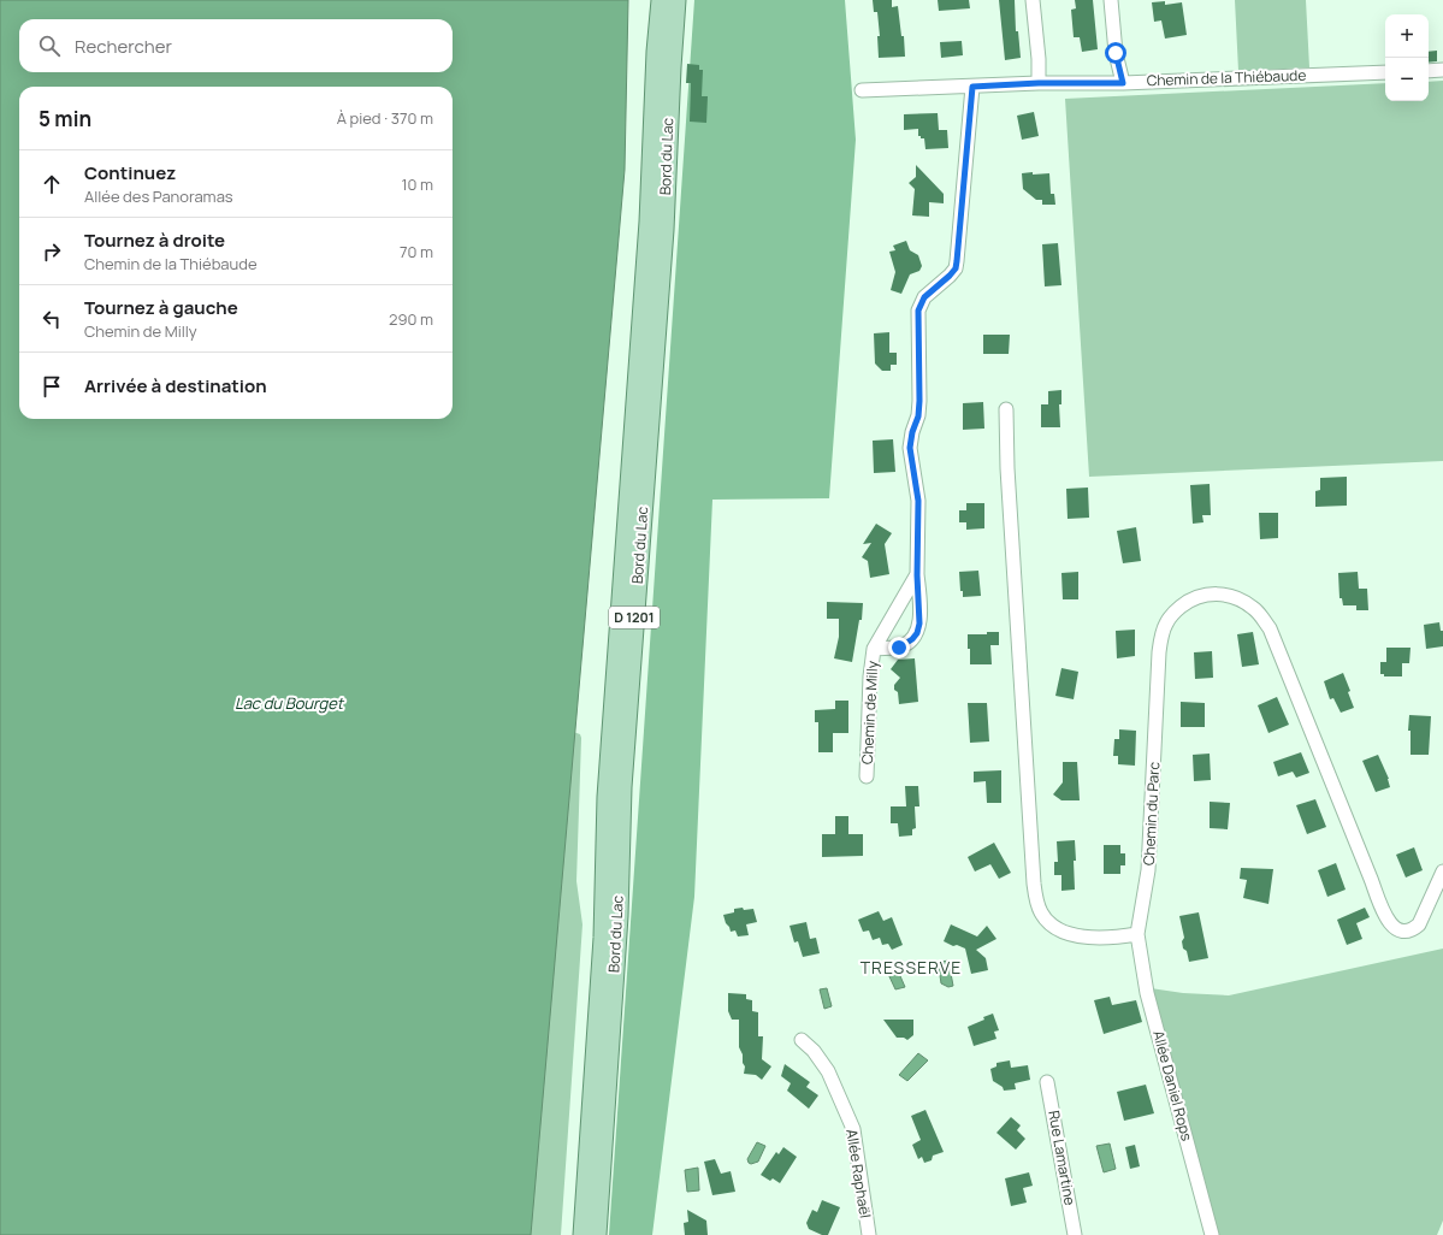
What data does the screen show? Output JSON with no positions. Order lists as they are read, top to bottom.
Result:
{
  "streets": {
    "main road": ["Bord du Lac", "D 1201"],
    "street": [
      "Chemin de la Thiébaude",
      "Chemin de Milly",
      "Chemin du Parc",
      "Allée Daniel Rops",
      "Rue Lamartine",
      "Allée Raphaël"
    ]
  },
  "crossings": [
    ["Chemin de la Thiébaude", "Chemin de Milly"],
    ["Chemin du Parc", "Allée Daniel Rops"]
  ],
  "districts": ["TRESSERVE"],
  "water": ["Lac du Bourget"],
  "page": {
    "map_buttons": ["+", "−"],
    "search": "Rechercher",
    "heading": ["5 min", "À pied · 370 m"],
    "list": [
      ["Continuez", "Allée des Panoramas", "10 m"],
      ["Tournez à droite", "Chemin de la Thiébaude", "70 m"],
      ["Tournez à gauche", "Chemin de Milly", "290 m"],
      "Arrivée à destination"
    ]
  }
}
